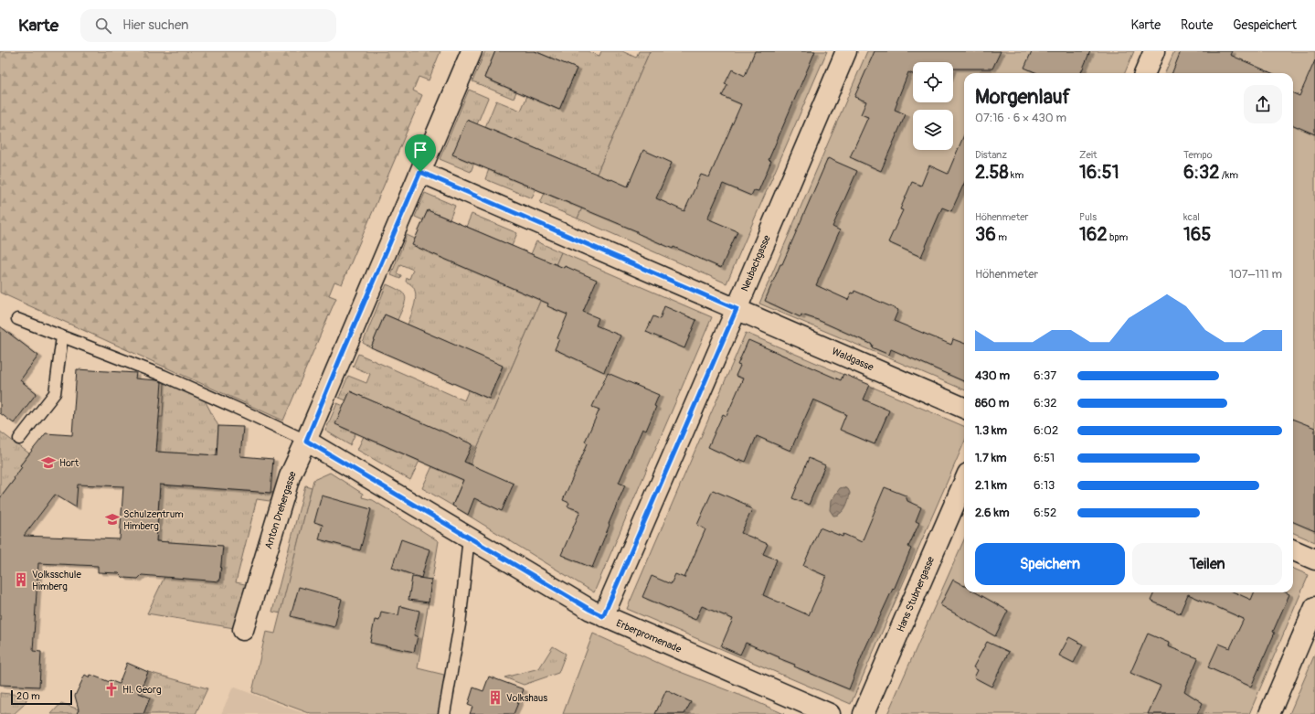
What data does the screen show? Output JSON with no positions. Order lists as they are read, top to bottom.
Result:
{
  "streets": {
    "street": [
      "Neubachgasse",
      "Waldgasse",
      "Anton Drehergasse",
      "Hans Stubnergasse",
      "Erberpromenade"
    ]
  },
  "crossings": [
    ["Neubachgasse", "Waldgasse"],
    ["Neubachgasse", "Erberpromenade"],
    ["Waldgasse", "Anton Drehergasse"],
    ["Anton Drehergasse", "Erberpromenade"]
  ],
  "places": {
    "school or university": ["Hort", "Schulzentrum Himberg"],
    "building": ["Volksschule Himberg", "Volkshaus"],
    "church": ["Hl. Georg"]
  },
  "scale_bar": "20 m",
  "page": {
    "header": "Karte",
    "search": "Hier suchen",
    "nav": ["Karte", "Route", "Gespeichert"],
    "heading": ["Morgenlauf", "07:16 · 6 × 430 m"],
    "stats": [
      ["Distanz", "2.58 km"],
      ["Zeit", "16:51"],
      ["Tempo", "6:32 /km"],
      ["Höhenmeter", "36 m"],
      ["Puls", "162 bpm"],
      ["kcal", "165"]
    ],
    "chart": ["Höhenmeter", "107–111 m"],
    "list": [
      {
        "name": "430 m",
        "note": "6:37"
      },
      {
        "name": "860 m",
        "note": "6:32"
      },
      {
        "name": "1.3 km",
        "note": "6:02"
      },
      {
        "name": "1.7 km",
        "note": "6:51"
      },
      {
        "name": "2.1 km",
        "note": "6:13"
      },
      {
        "name": "2.6 km",
        "note": "6:52"
      }
    ],
    "buttons": ["Speichern", "Teilen"],
    "scale": "20 m"
  }
}
